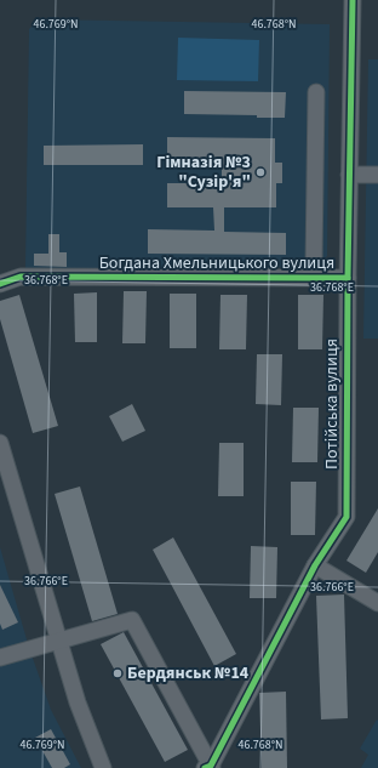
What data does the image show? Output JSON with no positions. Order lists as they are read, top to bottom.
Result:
{
  "streets": {
    "street": ["Богдана Хмельницького вулиця", "Потійська вулиця"]
  },
  "crossings": [
    ["Богдана Хмельницького вулиця", "Потійська вулиця"]
  ],
  "places": ["Гімназія №3 \"Сузір'я\"", "Бердянськ №14"],
  "coordinates": [
    "46.769°N",
    "46.768°N",
    "36.768°E",
    "36.766°E"
  ]
}
